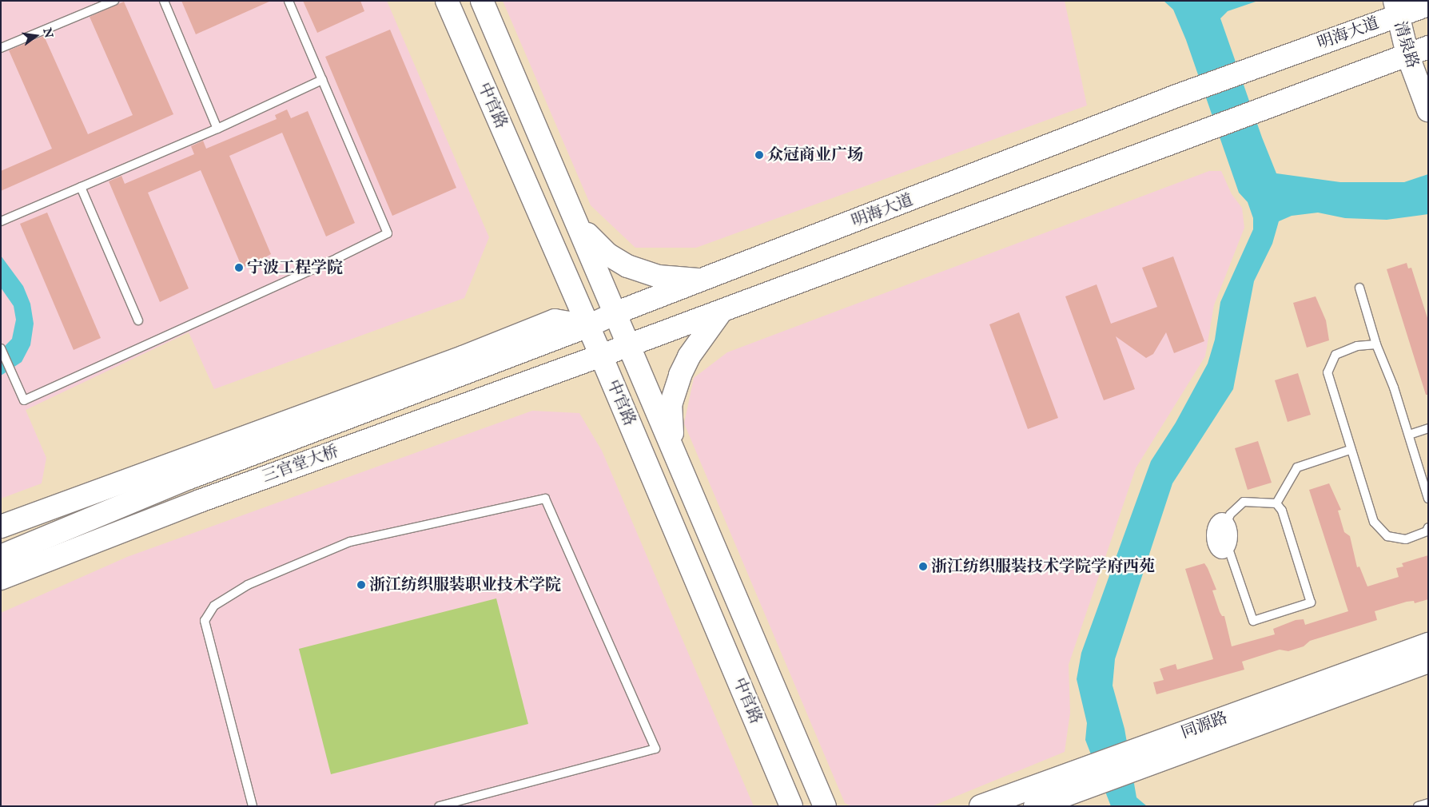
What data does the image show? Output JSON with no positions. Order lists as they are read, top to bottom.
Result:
{
  "streets": {
    "main road": [
      "明海大道",
      "清泉路",
      "中官路",
      "三官堂大桥",
      "同源路"
    ]
  },
  "crossings": [
    ["明海大道", "清泉路"],
    ["明海大道", "中官路"],
    ["明海大道", "三官堂大桥"],
    ["中官路", "三官堂大桥"]
  ],
  "places": [
    "众冠商业广场",
    "宁波工程学院",
    "浙江纺织服装技术学院学府西苑",
    "浙江纺织服装职业技术学院"
  ],
  "north": "right"
}
